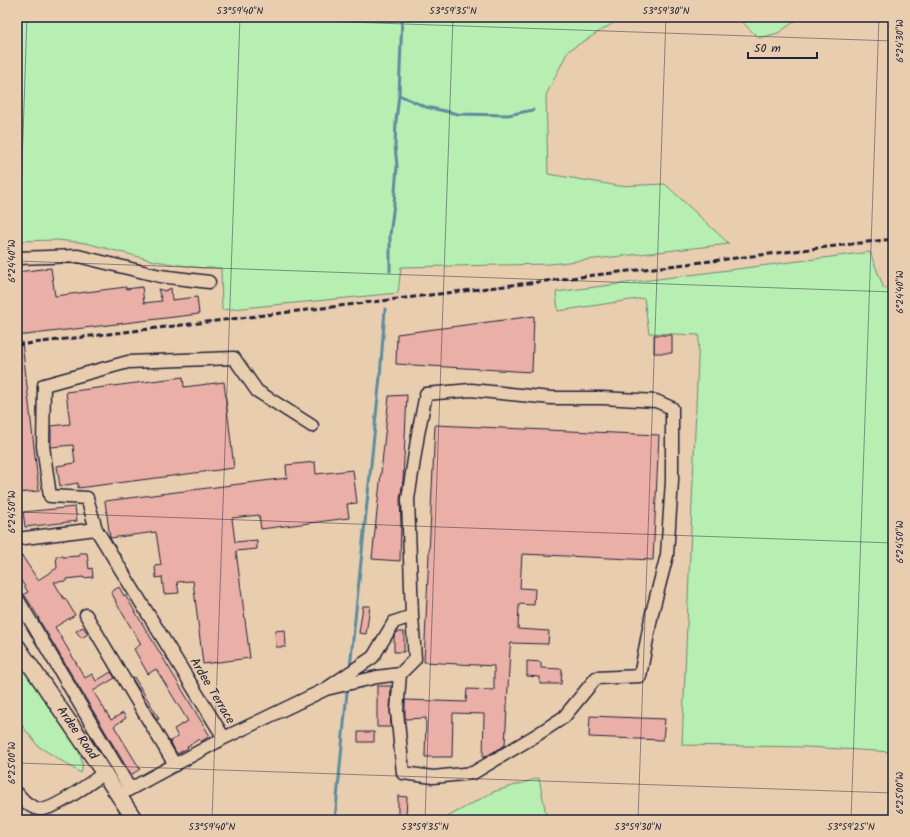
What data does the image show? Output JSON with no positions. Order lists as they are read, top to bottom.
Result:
{
  "streets": {
    "main road": ["Ardee Road"],
    "street": ["Ardee Terrace"]
  },
  "crossings": [
    ["Ardee Terrace", "Ardee Road"]
  ],
  "scale_bar": "50 m",
  "coordinates": [
    "53°59'40\"N",
    "53°59'35\"N",
    "53°59'30\"N",
    "6°24'30\"W",
    "6°24'40\"W",
    "6°24'50\"W",
    "6°25'00\"W",
    "53°59'25\"N"
  ]
}
